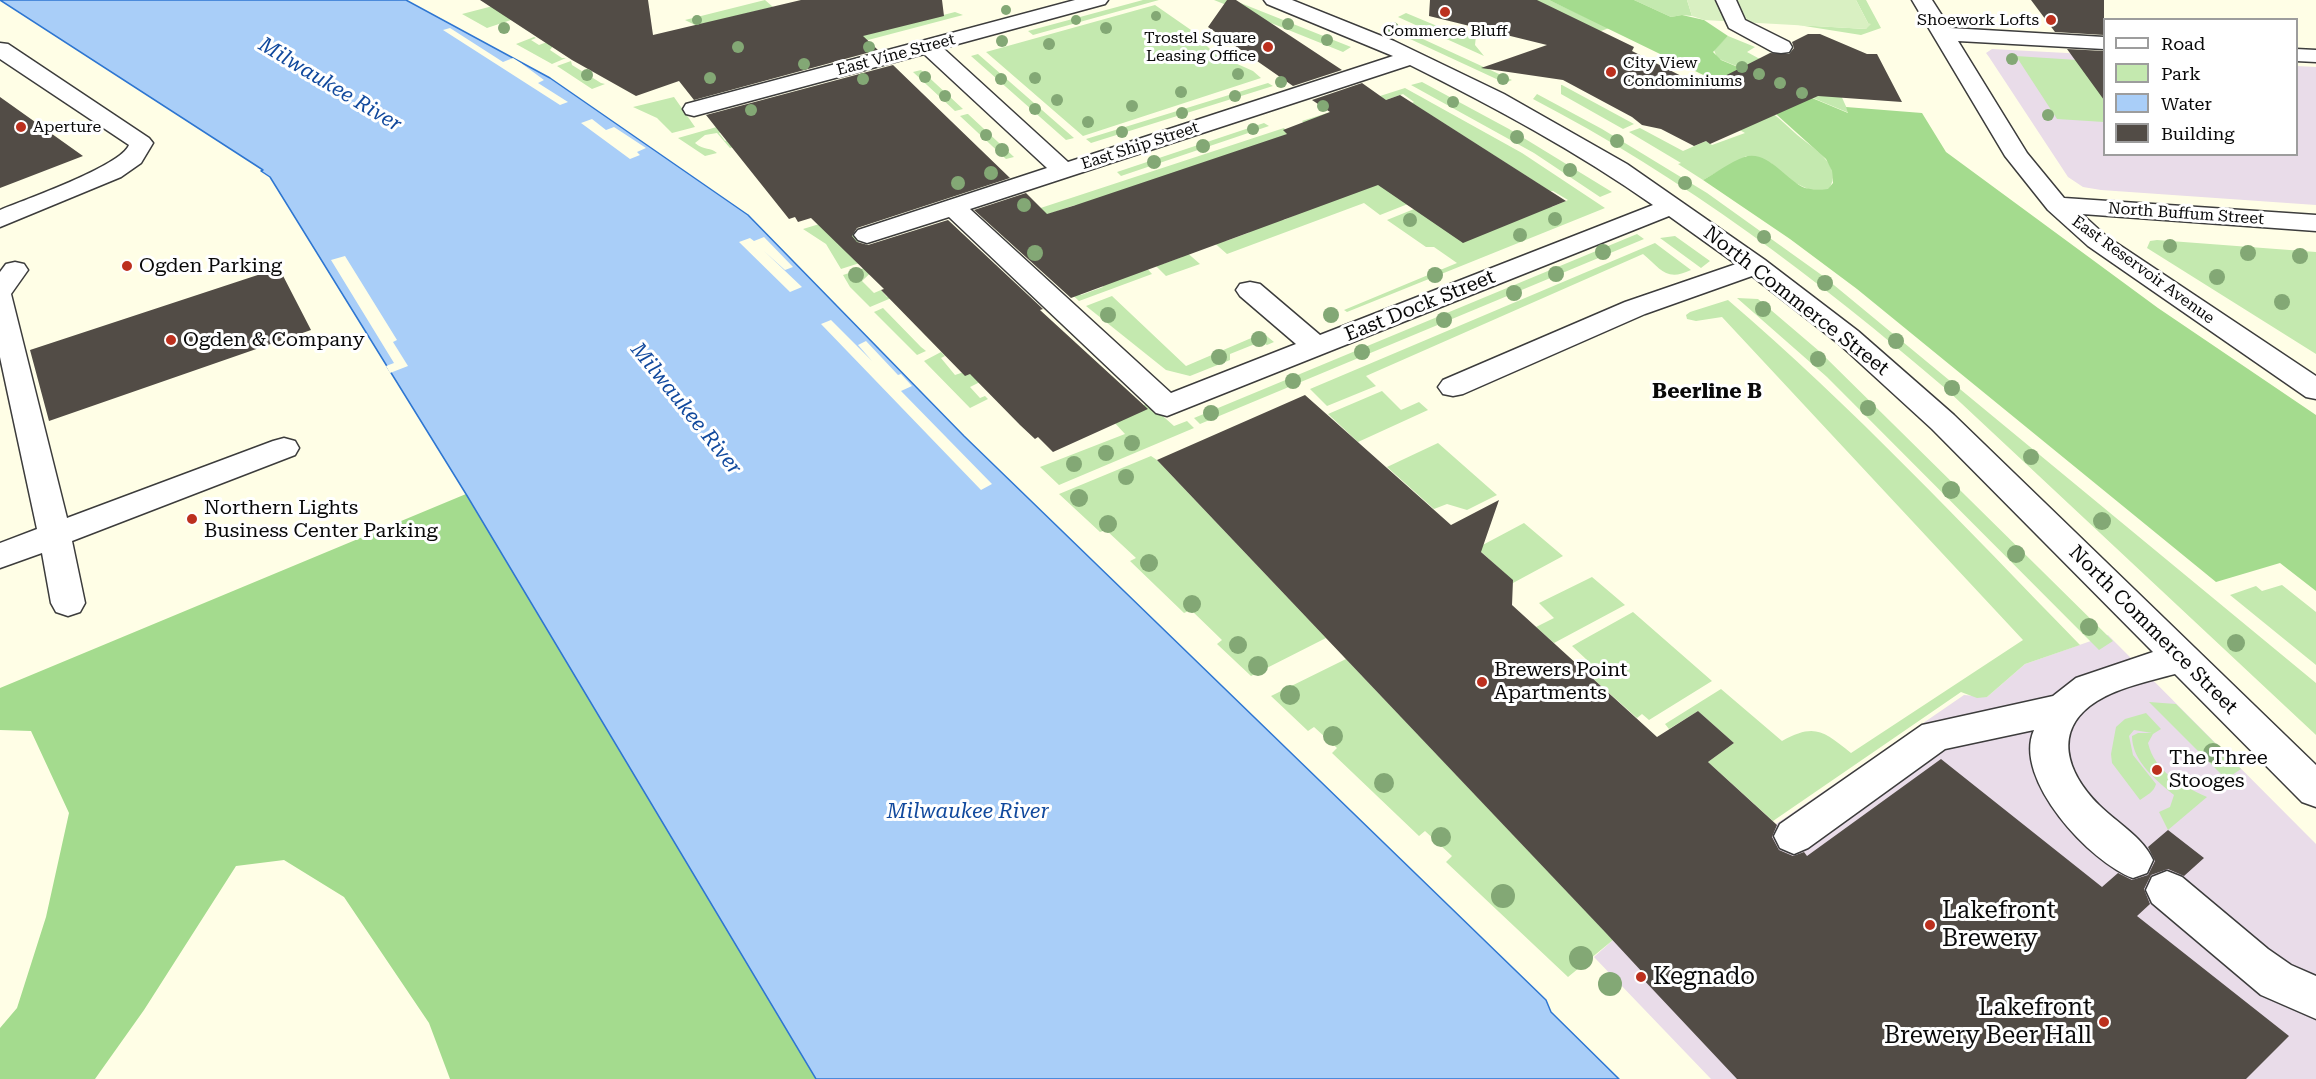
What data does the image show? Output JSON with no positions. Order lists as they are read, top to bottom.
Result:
{
  "streets": {
    "street": [
      "East Vine Street",
      "East Ship Street",
      "North Buffum Street",
      "East Reservoir Avenue",
      "North Commerce Street",
      "East Dock Street"
    ]
  },
  "crossings": [
    ["East Ship Street", "North Commerce Street"],
    ["East Ship Street", "East Dock Street"],
    ["North Buffum Street", "East Reservoir Avenue"],
    ["North Commerce Street", "East Dock Street"]
  ],
  "districts": ["Beerline B"],
  "water": ["Milwaukee River"],
  "places": [
    "Commerce Bluff",
    "Shoework Lofts",
    "Trostel Square Leasing Office",
    "City View Condominiums",
    "Aperture",
    "Ogden Parking",
    "Ogden & Company",
    "Northern Lights Business Center Parking",
    "Brewers Point Apartments",
    "The Three Stooges",
    "Lakefront Brewery",
    "Kegnado",
    "Lakefront Brewery Beer Hall"
  ],
  "legend": [
    "Road",
    "Park",
    "Water",
    "Building"
  ]
}
